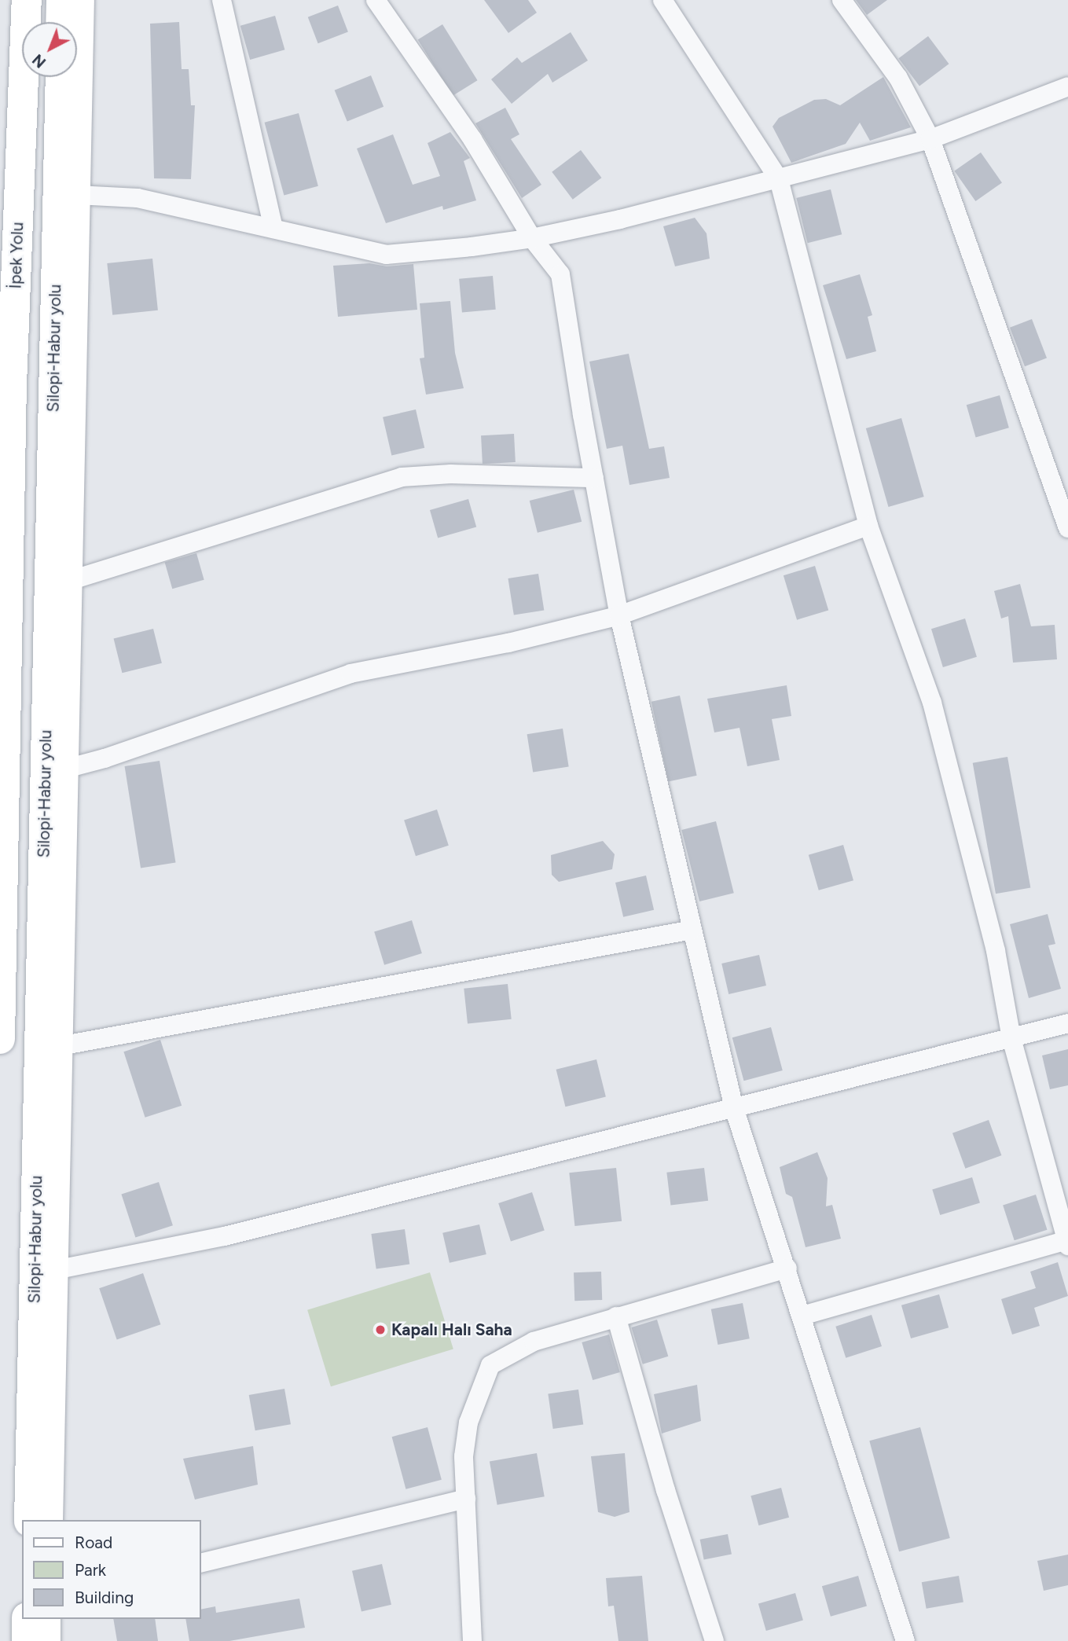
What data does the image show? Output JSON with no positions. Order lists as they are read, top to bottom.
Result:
{
  "streets": {
    "highway": ["İpek Yolu", "Silopi-Habur yolu"]
  },
  "places": ["Kapalı Halı Saha"],
  "legend": ["Road", "Park", "Building"],
  "north": "bottom left"
}
